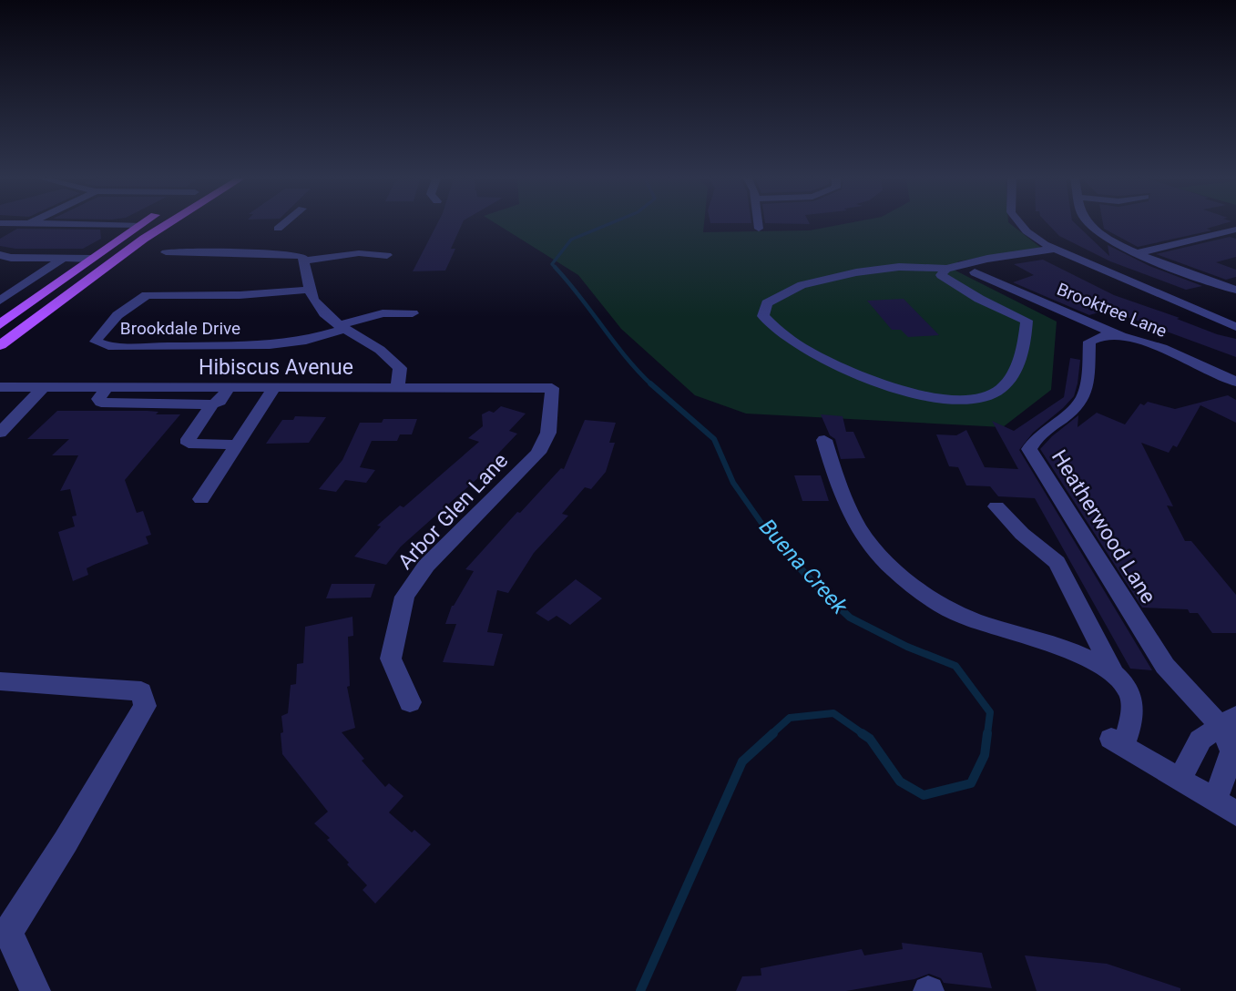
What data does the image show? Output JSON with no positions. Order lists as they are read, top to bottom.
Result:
{
  "streets": {
    "street": [
      "Brooktree Lane",
      "Brookdale Drive",
      "Hibiscus Avenue",
      "Arbor Glen Lane",
      "Heatherwood Lane"
    ]
  },
  "crossings": [
    ["Brooktree Lane", "Heatherwood Lane"],
    ["Hibiscus Avenue", "Arbor Glen Lane"]
  ],
  "water": ["Buena Creek"]
}
